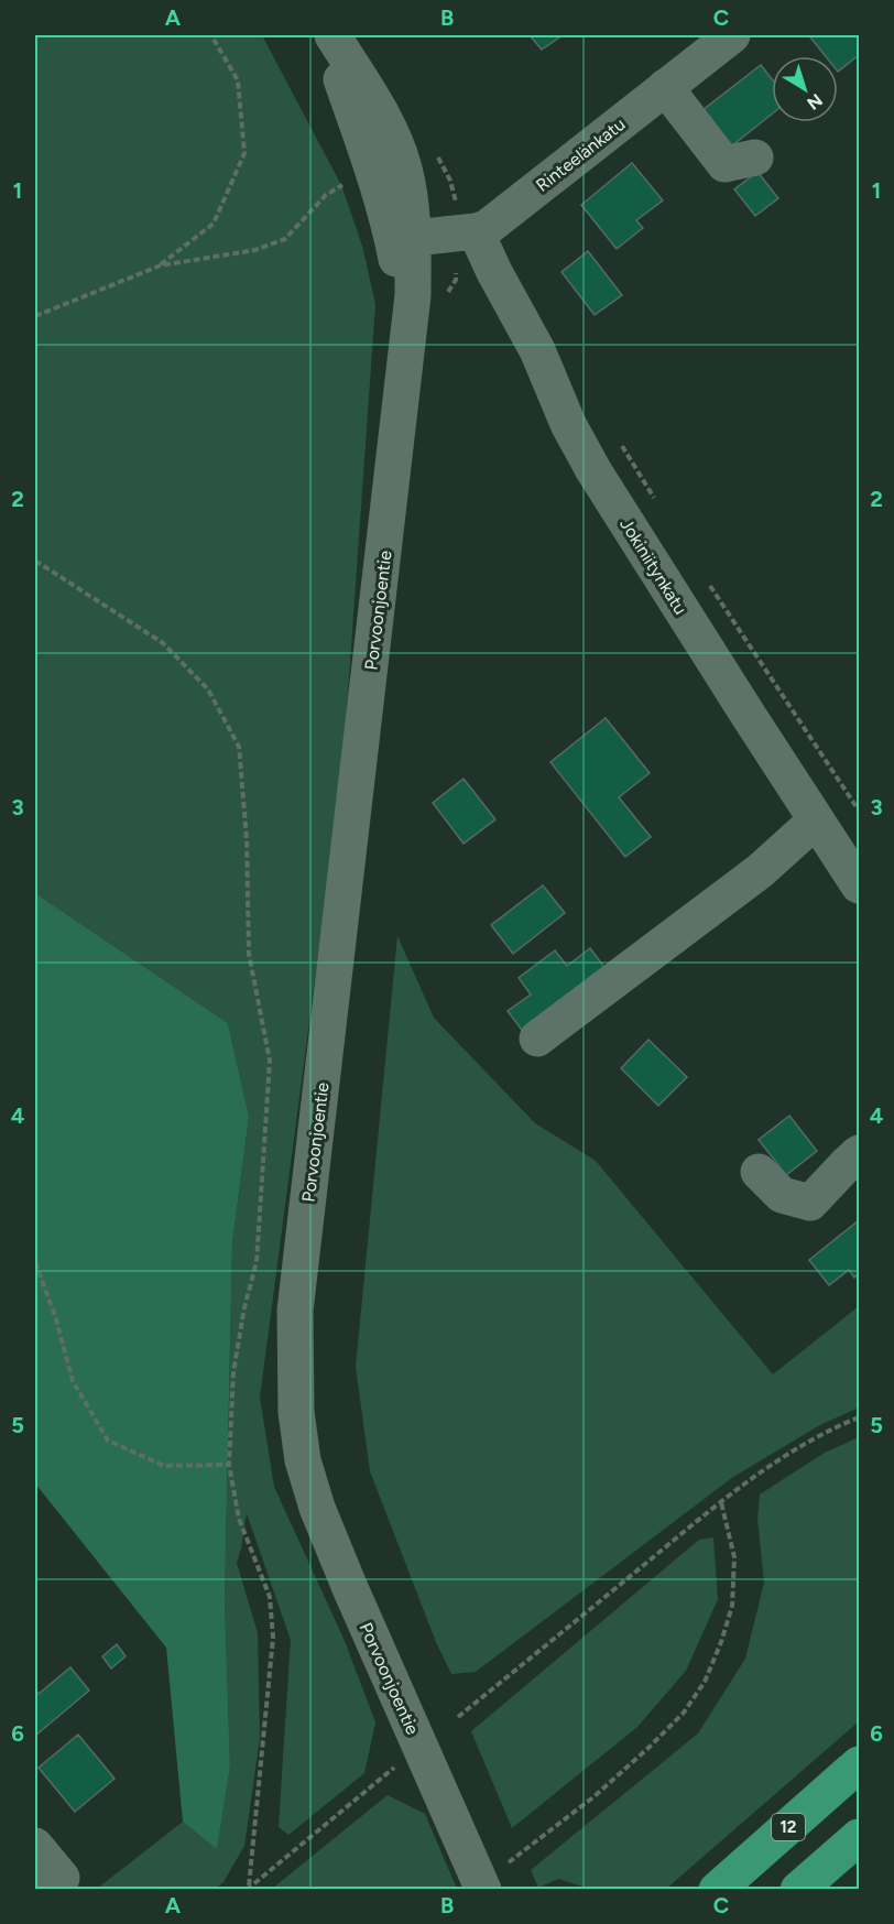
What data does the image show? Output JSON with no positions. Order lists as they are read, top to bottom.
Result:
{
  "streets": {
    "highway": ["12"],
    "street": ["Rinteelänkatu", "Jokiniitynkatu", "Porvoonjoentie"]
  },
  "crossings": [
    ["Rinteelänkatu", "Jokiniitynkatu"],
    ["Rinteelänkatu", "Porvoonjoentie"]
  ],
  "north": "bottom right",
  "grid": {
    "columns": ["A", "B", "C"],
    "rows": [
      "1",
      "2",
      "3",
      "4",
      "5",
      "6"
    ]
  }
}
